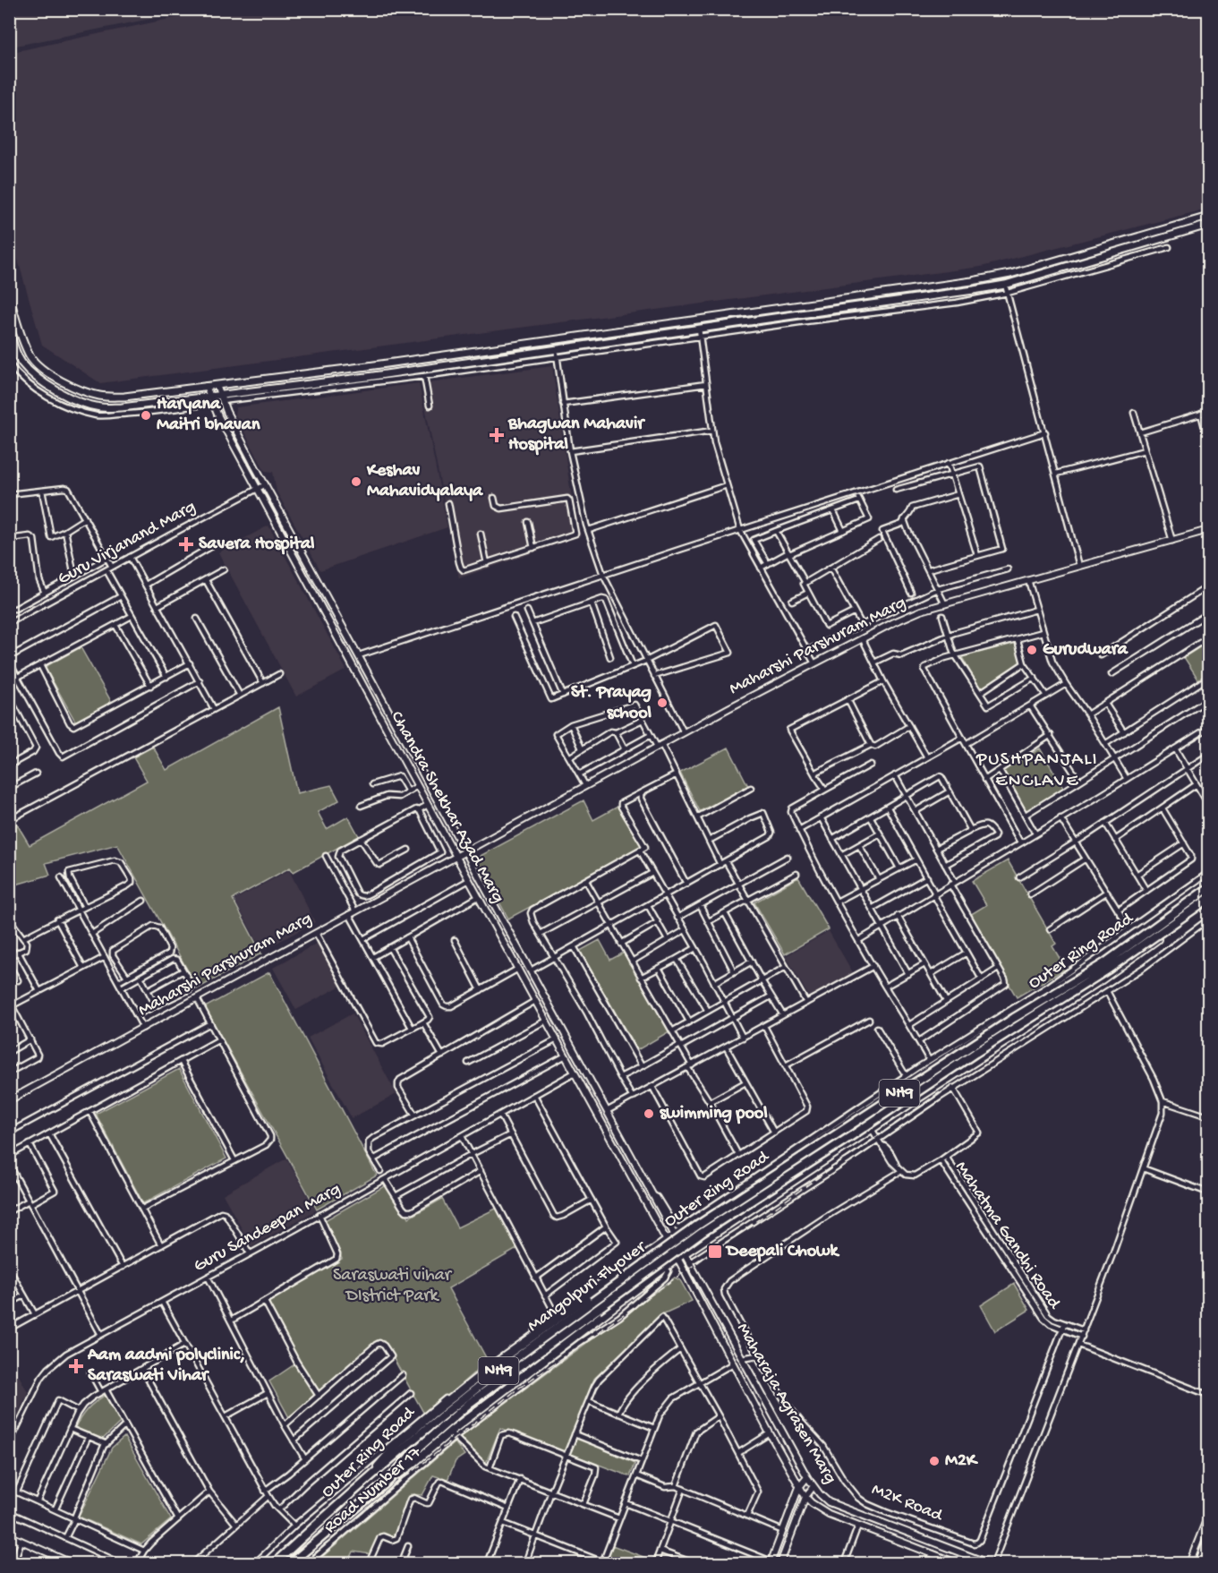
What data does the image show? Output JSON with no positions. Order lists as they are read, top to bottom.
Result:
{
  "streets": {
    "highway": ["Outer Ring Road", "NH9", "Mangolpuri Flyover"],
    "street": [
      "Guru Virjanand Marg",
      "Maharshi Parshuram Marg",
      "Chandra Shekhar Azad Marg",
      "Guru Sandeepan Marg",
      "Mahatma Gandhi Road",
      "Maharaja Agrasen Marg",
      "Road Number 17",
      "M2K Road"
    ]
  },
  "crossings": [
    ["Guru Virjanand Marg", "Chandra Shekhar Azad Marg"],
    ["Maharshi Parshuram Marg", "Chandra Shekhar Azad Marg"],
    ["Chandra Shekhar Azad Marg", "Outer Ring Road"],
    ["Chandra Shekhar Azad Marg", "Guru Sandeepan Marg"],
    ["Outer Ring Road", "Mangolpuri Flyover"],
    ["Outer Ring Road", "Maharaja Agrasen Marg"],
    ["Outer Ring Road", "Road Number 17"],
    ["Mahatma Gandhi Road", "M2K Road"]
  ],
  "districts": ["PUSHPANJALI ENCLAVE"],
  "parks": ["Saraswati vihar DIstrict Park"],
  "places": {
    "other": [
      "Haryana Maitri bhavan",
      "Keshav Mahavidyalaya",
      "Gurudwara",
      "St. Prayag school",
      "swimming pool",
      "M2K"
    ],
    "health": ["Bhagwan Mahavir Hospital", "Savera Hospital", "Aam aadmi polyclinic, Saraswati Vihar"],
    "transit": ["Deepali Chowk"]
  }
}
